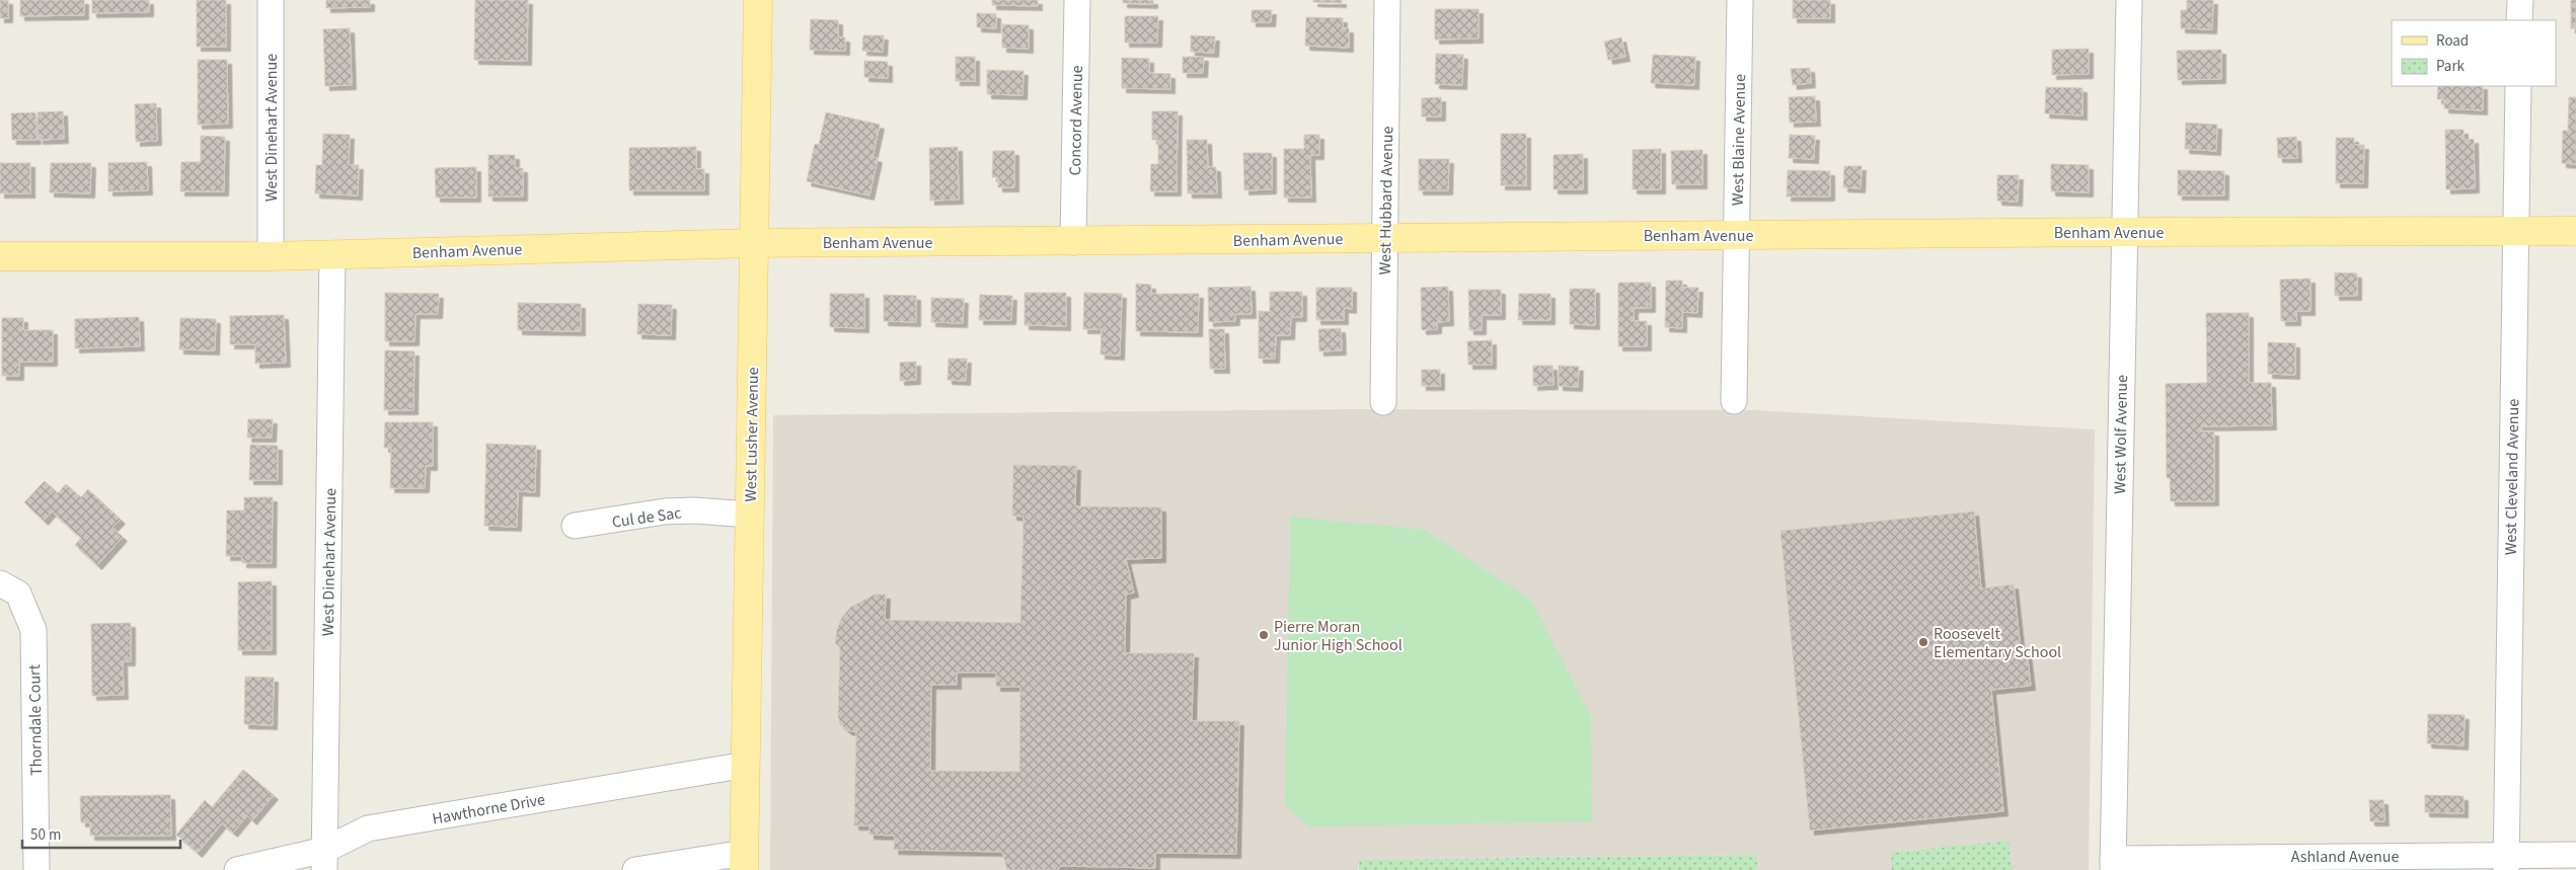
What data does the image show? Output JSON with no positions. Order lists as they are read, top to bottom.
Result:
{
  "streets": {
    "main road": ["Benham Avenue", "West Lusher Avenue"],
    "street": [
      "Concord Avenue",
      "West Dinehart Avenue",
      "West Blaine Avenue",
      "West Hubbard Avenue",
      "West Wolf Avenue",
      "West Cleveland Avenue",
      "Cul de Sac",
      "Thorndale Court",
      "Hawthorne Drive",
      "Ashland Avenue"
    ]
  },
  "crossings": [
    ["Concord Avenue", "Benham Avenue"],
    ["West Dinehart Avenue", "Benham Avenue"],
    ["West Dinehart Avenue", "Hawthorne Drive"],
    ["West Blaine Avenue", "Benham Avenue"],
    ["West Hubbard Avenue", "Benham Avenue"],
    ["Benham Avenue", "West Lusher Avenue"],
    ["Benham Avenue", "West Wolf Avenue"],
    ["Benham Avenue", "West Cleveland Avenue"],
    ["West Lusher Avenue", "Cul de Sac"],
    ["West Lusher Avenue", "Hawthorne Drive"],
    ["West Wolf Avenue", "Ashland Avenue"],
    ["West Cleveland Avenue", "Ashland Avenue"]
  ],
  "places": ["Pierre Moran Junior High School", "Roosevelt Elementary School"],
  "legend": ["Road", "Park"],
  "scale_bar": "50 m"
}
